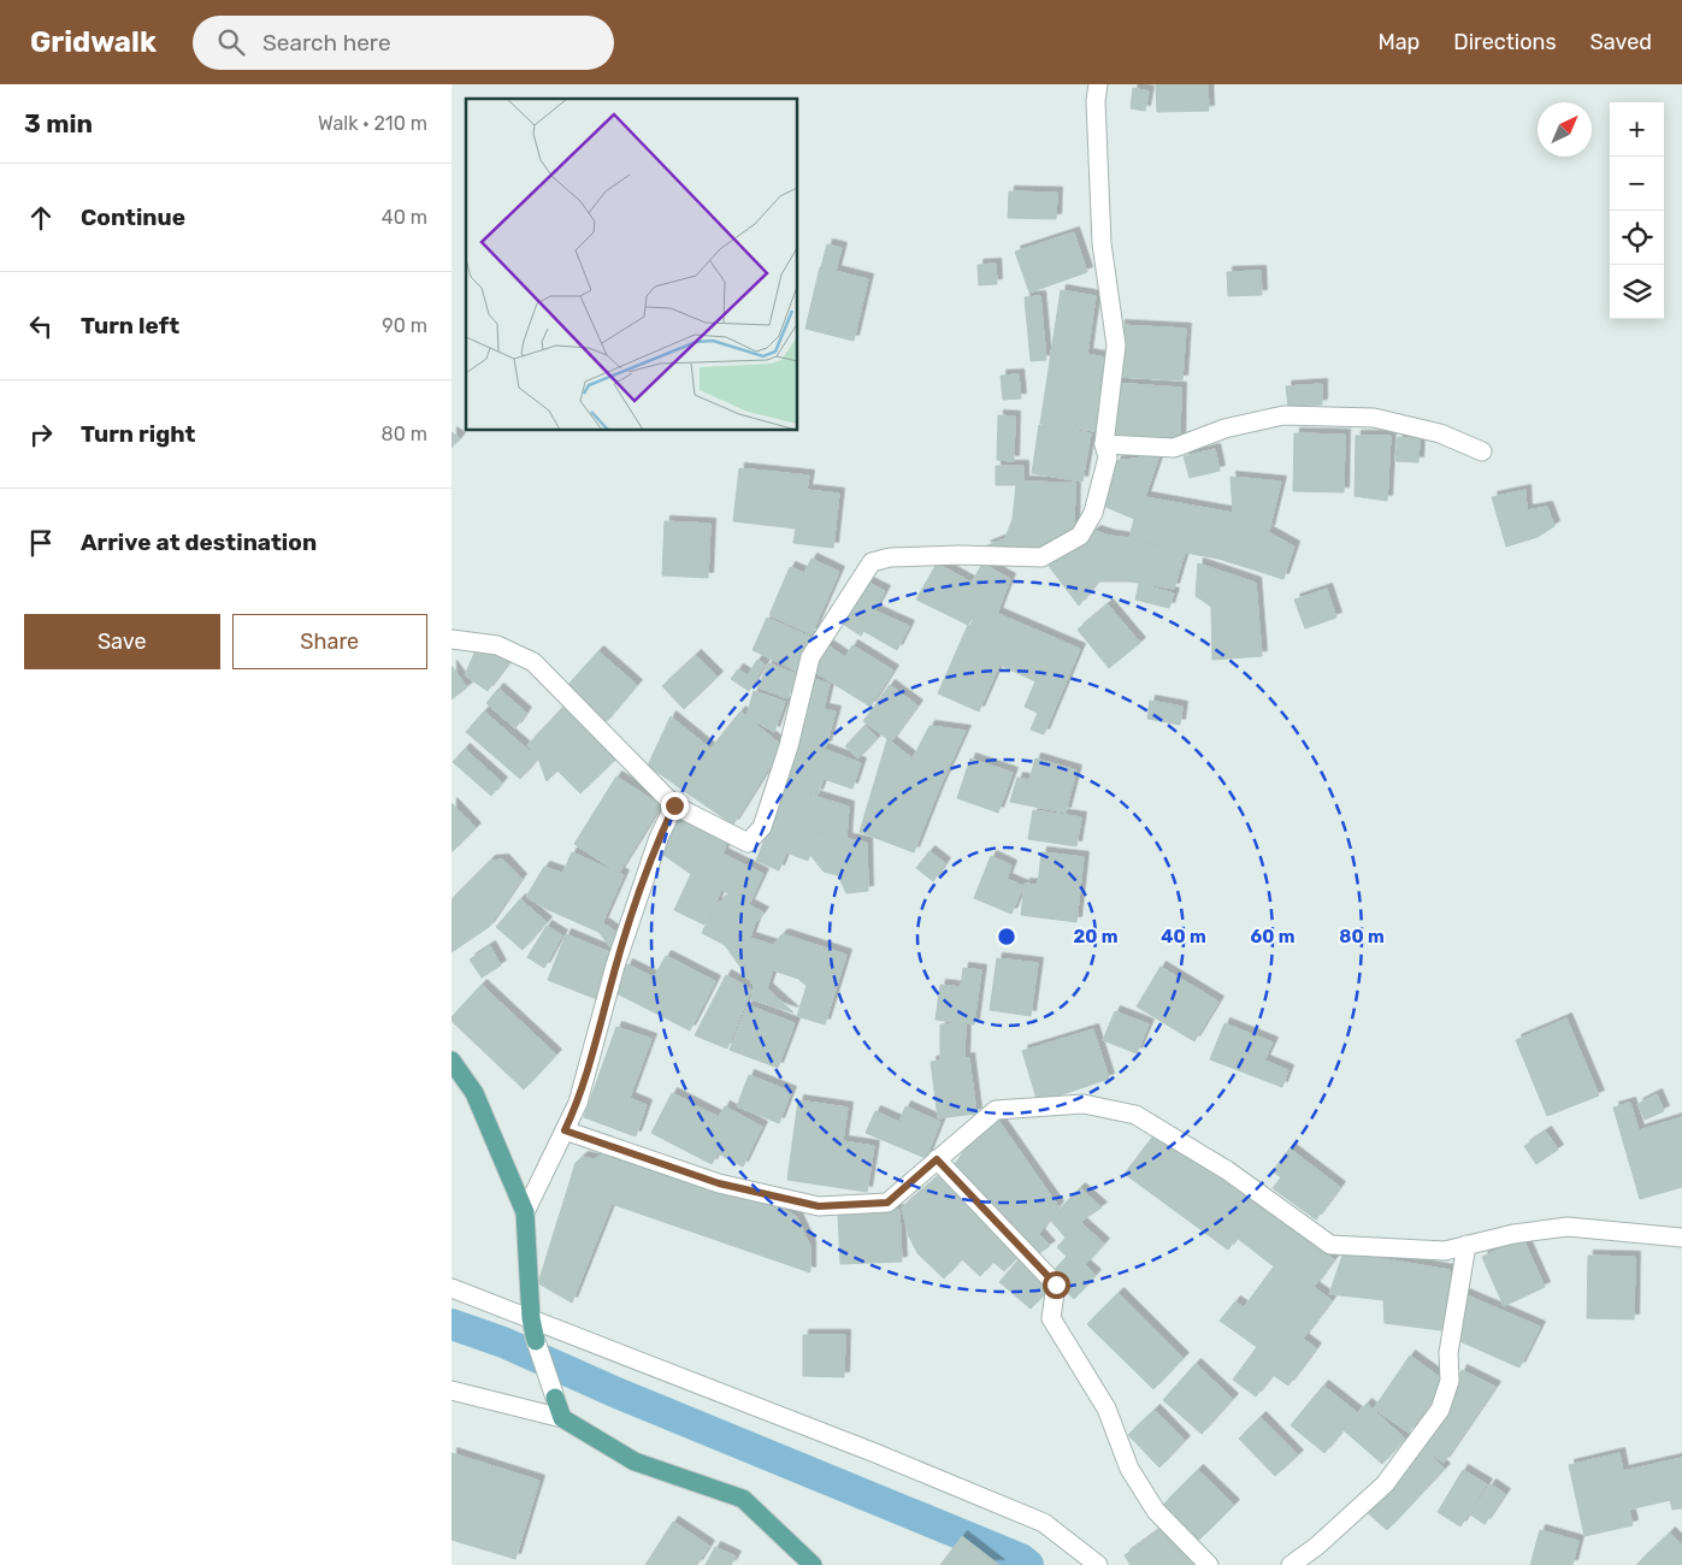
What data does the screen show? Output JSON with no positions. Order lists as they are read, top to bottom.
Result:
{
  "north": "top right",
  "page": {
    "header": "Gridwalk",
    "search": "Search here",
    "nav": ["Map", "Directions", "Saved"],
    "heading": ["3 min", "Walk · 210 m"],
    "map_buttons": ["+", "−"],
    "list": [
      ["Continue", "40 m"],
      ["Turn left", "90 m"],
      ["Turn right", "80 m"],
      "Arrive at destination"
    ],
    "buttons": ["Save", "Share"]
  },
  "rings": [
    "20 m",
    "40 m",
    "60 m",
    "80 m"
  ]
}
